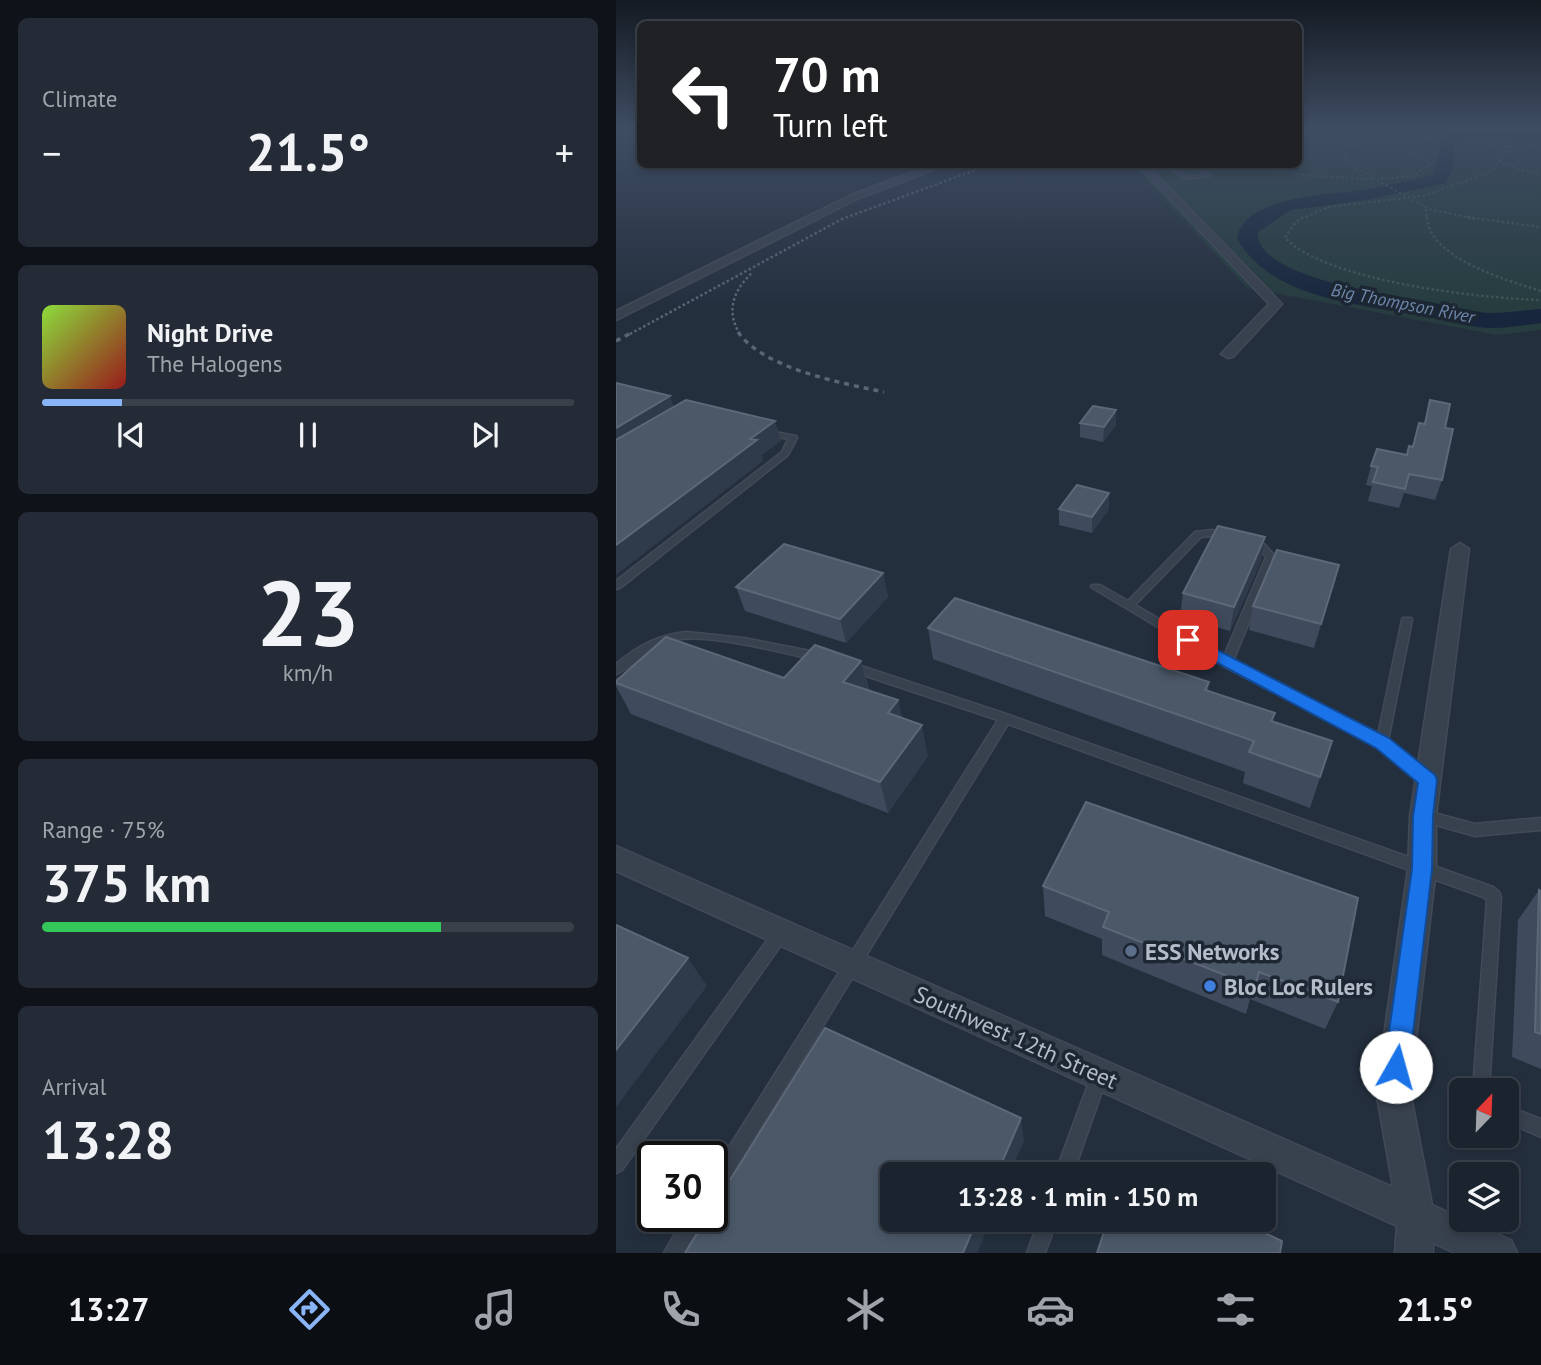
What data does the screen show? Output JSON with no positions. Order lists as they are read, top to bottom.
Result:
{
  "streets": {
    "street": ["Southwest 12th Street"]
  },
  "water": ["Big Thompson River"],
  "places": ["ESS Networks", "Bloc Loc Rulers"],
  "north": "top right",
  "page": {
    "tile": [
      "Climate",
      ["23", "km/h"],
      ["Range · 75%", "375 km"],
      ["Arrival", "13:28"]
    ],
    "turn": ["70 m", "Turn left"],
    "heat": ["−", "21.5°", "+"],
    "song": ["Night Drive", "The Halogens"],
    "limit": "30",
    "trip": "13:28 · 1 min · 150 m",
    "tabs": ["13:27", "21.5°"]
  }
}
